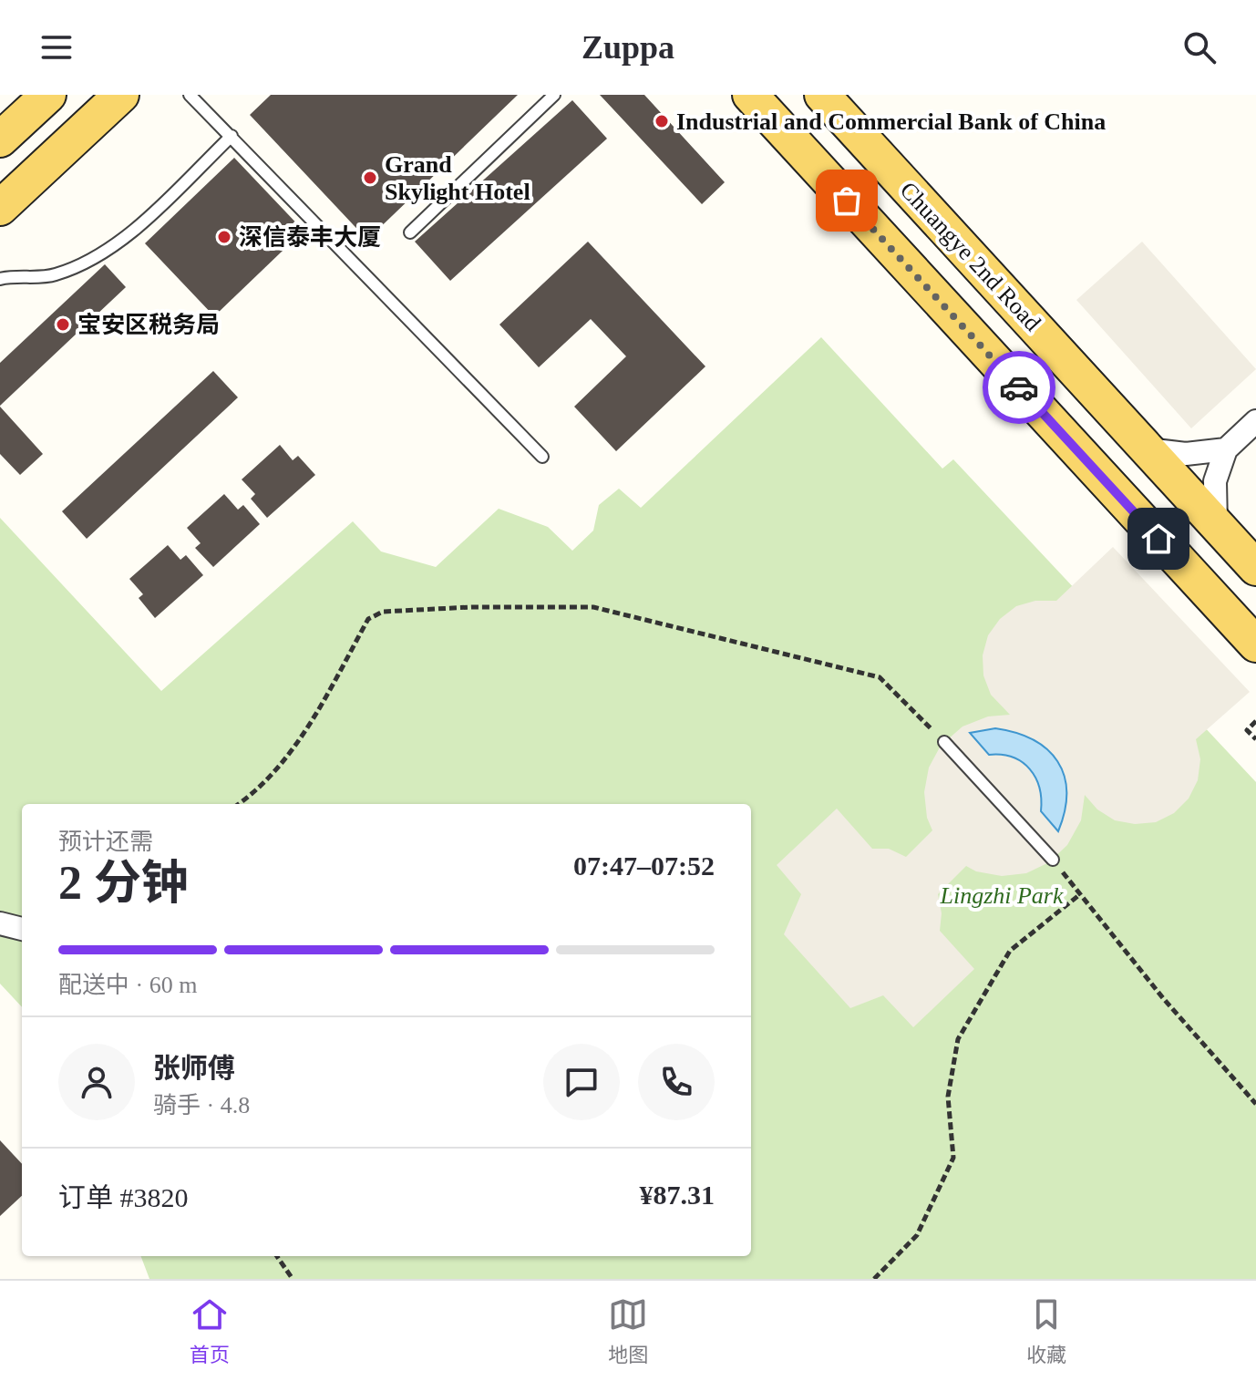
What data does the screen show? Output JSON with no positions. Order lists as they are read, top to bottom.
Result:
{
  "streets": {
    "main road": ["Chuangye 2nd Road"]
  },
  "parks": ["Lingzhi Park"],
  "places": [
    "Industrial and Commercial Bank of China",
    "Grand Skylight Hotel",
    "深信泰丰大厦",
    "宝安区税务局"
  ],
  "page": {
    "header": "Zuppa",
    "heading": ["2 分钟", "预计还需", "07:47–07:52"],
    "panel": [
      "张师傅",
      "骑手 · 4.8",
      "订单 #3820",
      "¥87.31"
    ],
    "bar": "配送中 · 60 m",
    "tabs": ["首页", "地图", "收藏"]
  }
}
